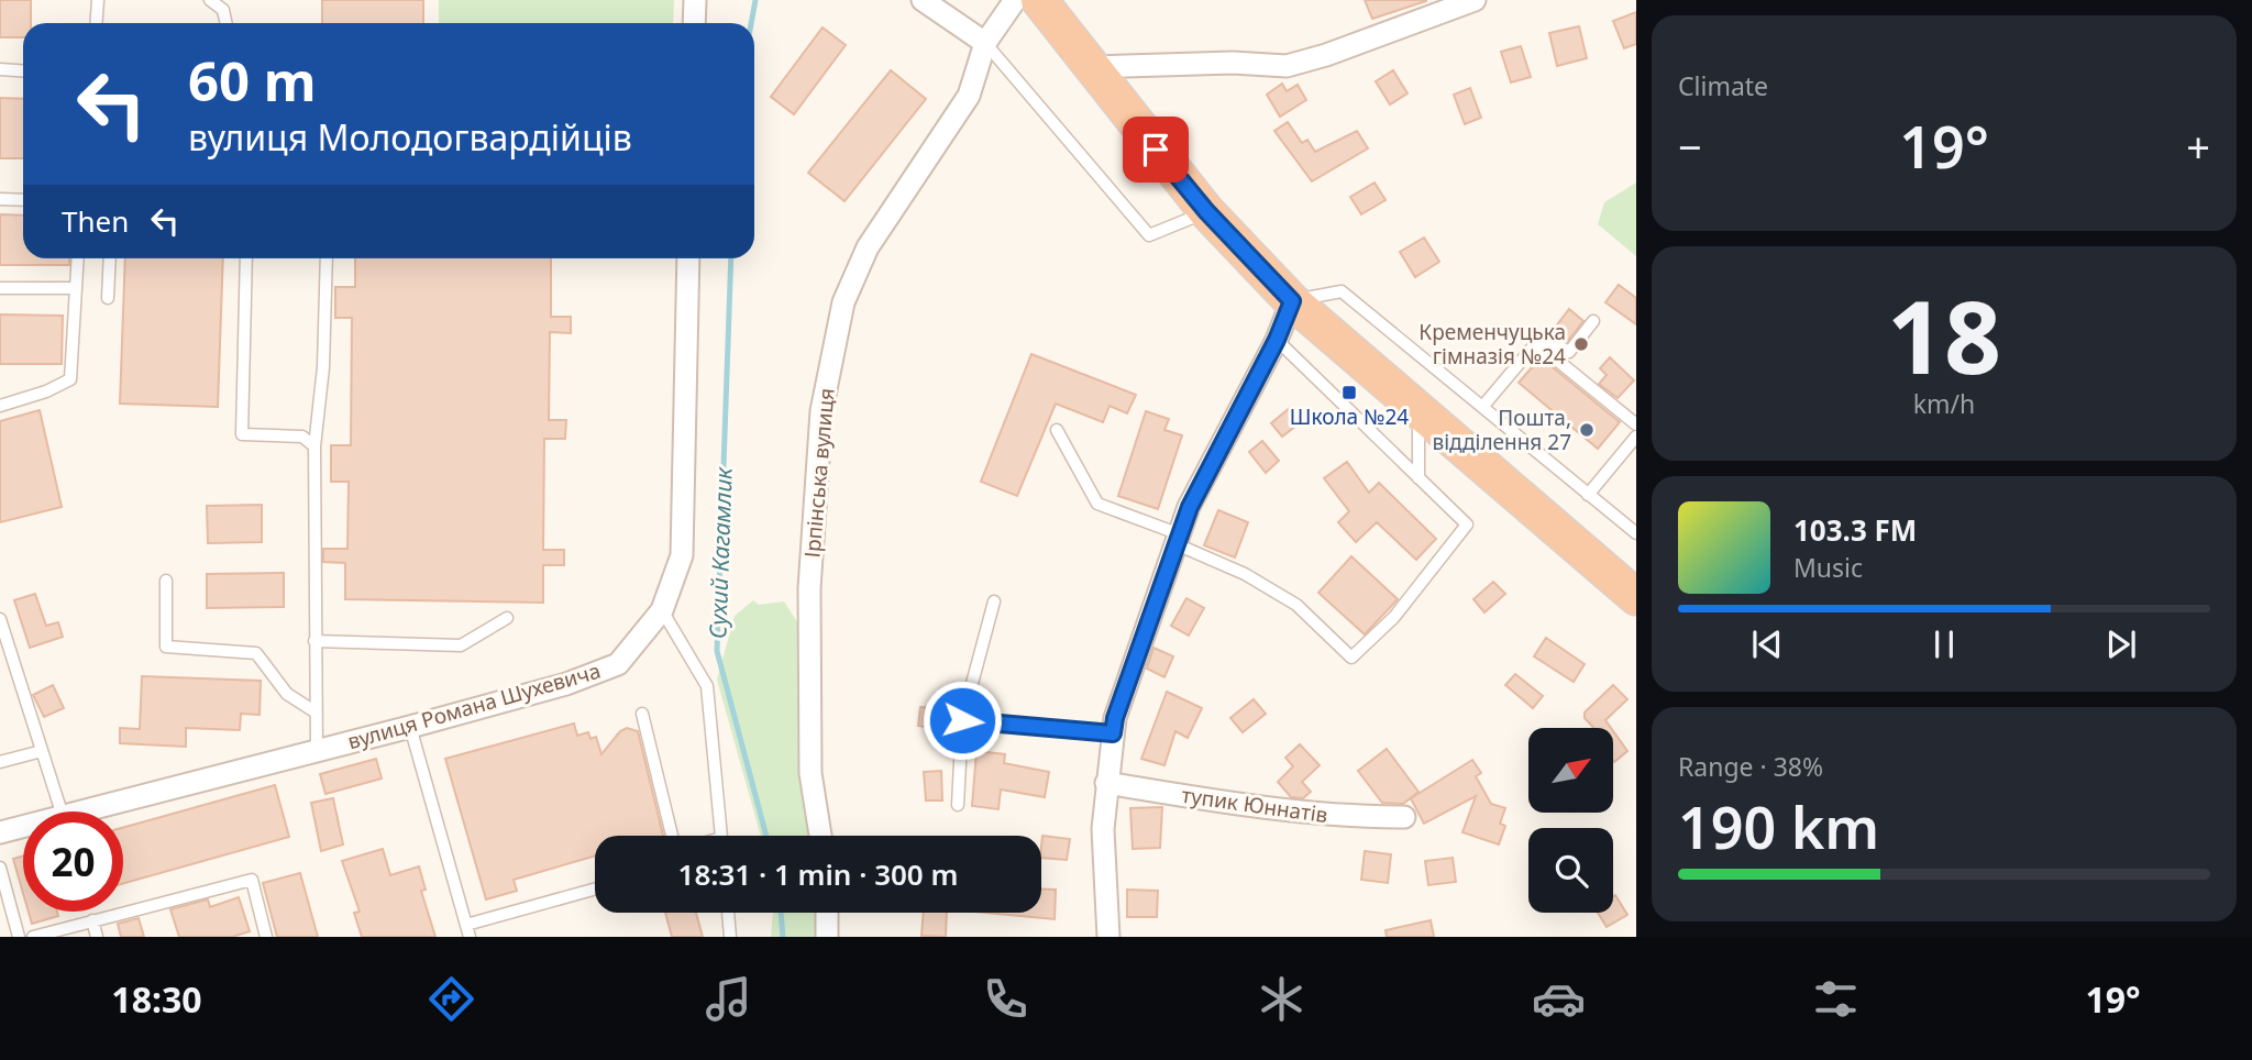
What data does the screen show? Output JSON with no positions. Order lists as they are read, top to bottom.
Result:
{
  "streets": {
    "street": ["Ірпінська вулиця", "вулиця Романа Шухевича", "тупик Юннатів"]
  },
  "water": ["Сухий Кагамлик"],
  "places": {
    "other": ["Кременчуцька гімназія №24", "Пошта, відділення 27"],
    "transit": ["Школа №24"]
  },
  "north": "top right",
  "page": {
    "tile": [
      "Climate",
      ["18", "km/h"],
      ["Range · 38%", "190 km"]
    ],
    "turn": ["60 m", "вулиця Молодогвардійців"],
    "heat": ["−", "19°", "+"],
    "then": "Then",
    "song": ["103.3 FM", "Music"],
    "limit": "20",
    "trip": "18:31 · 1 min · 300 m",
    "tabs": ["18:30", "19°"]
  }
}
